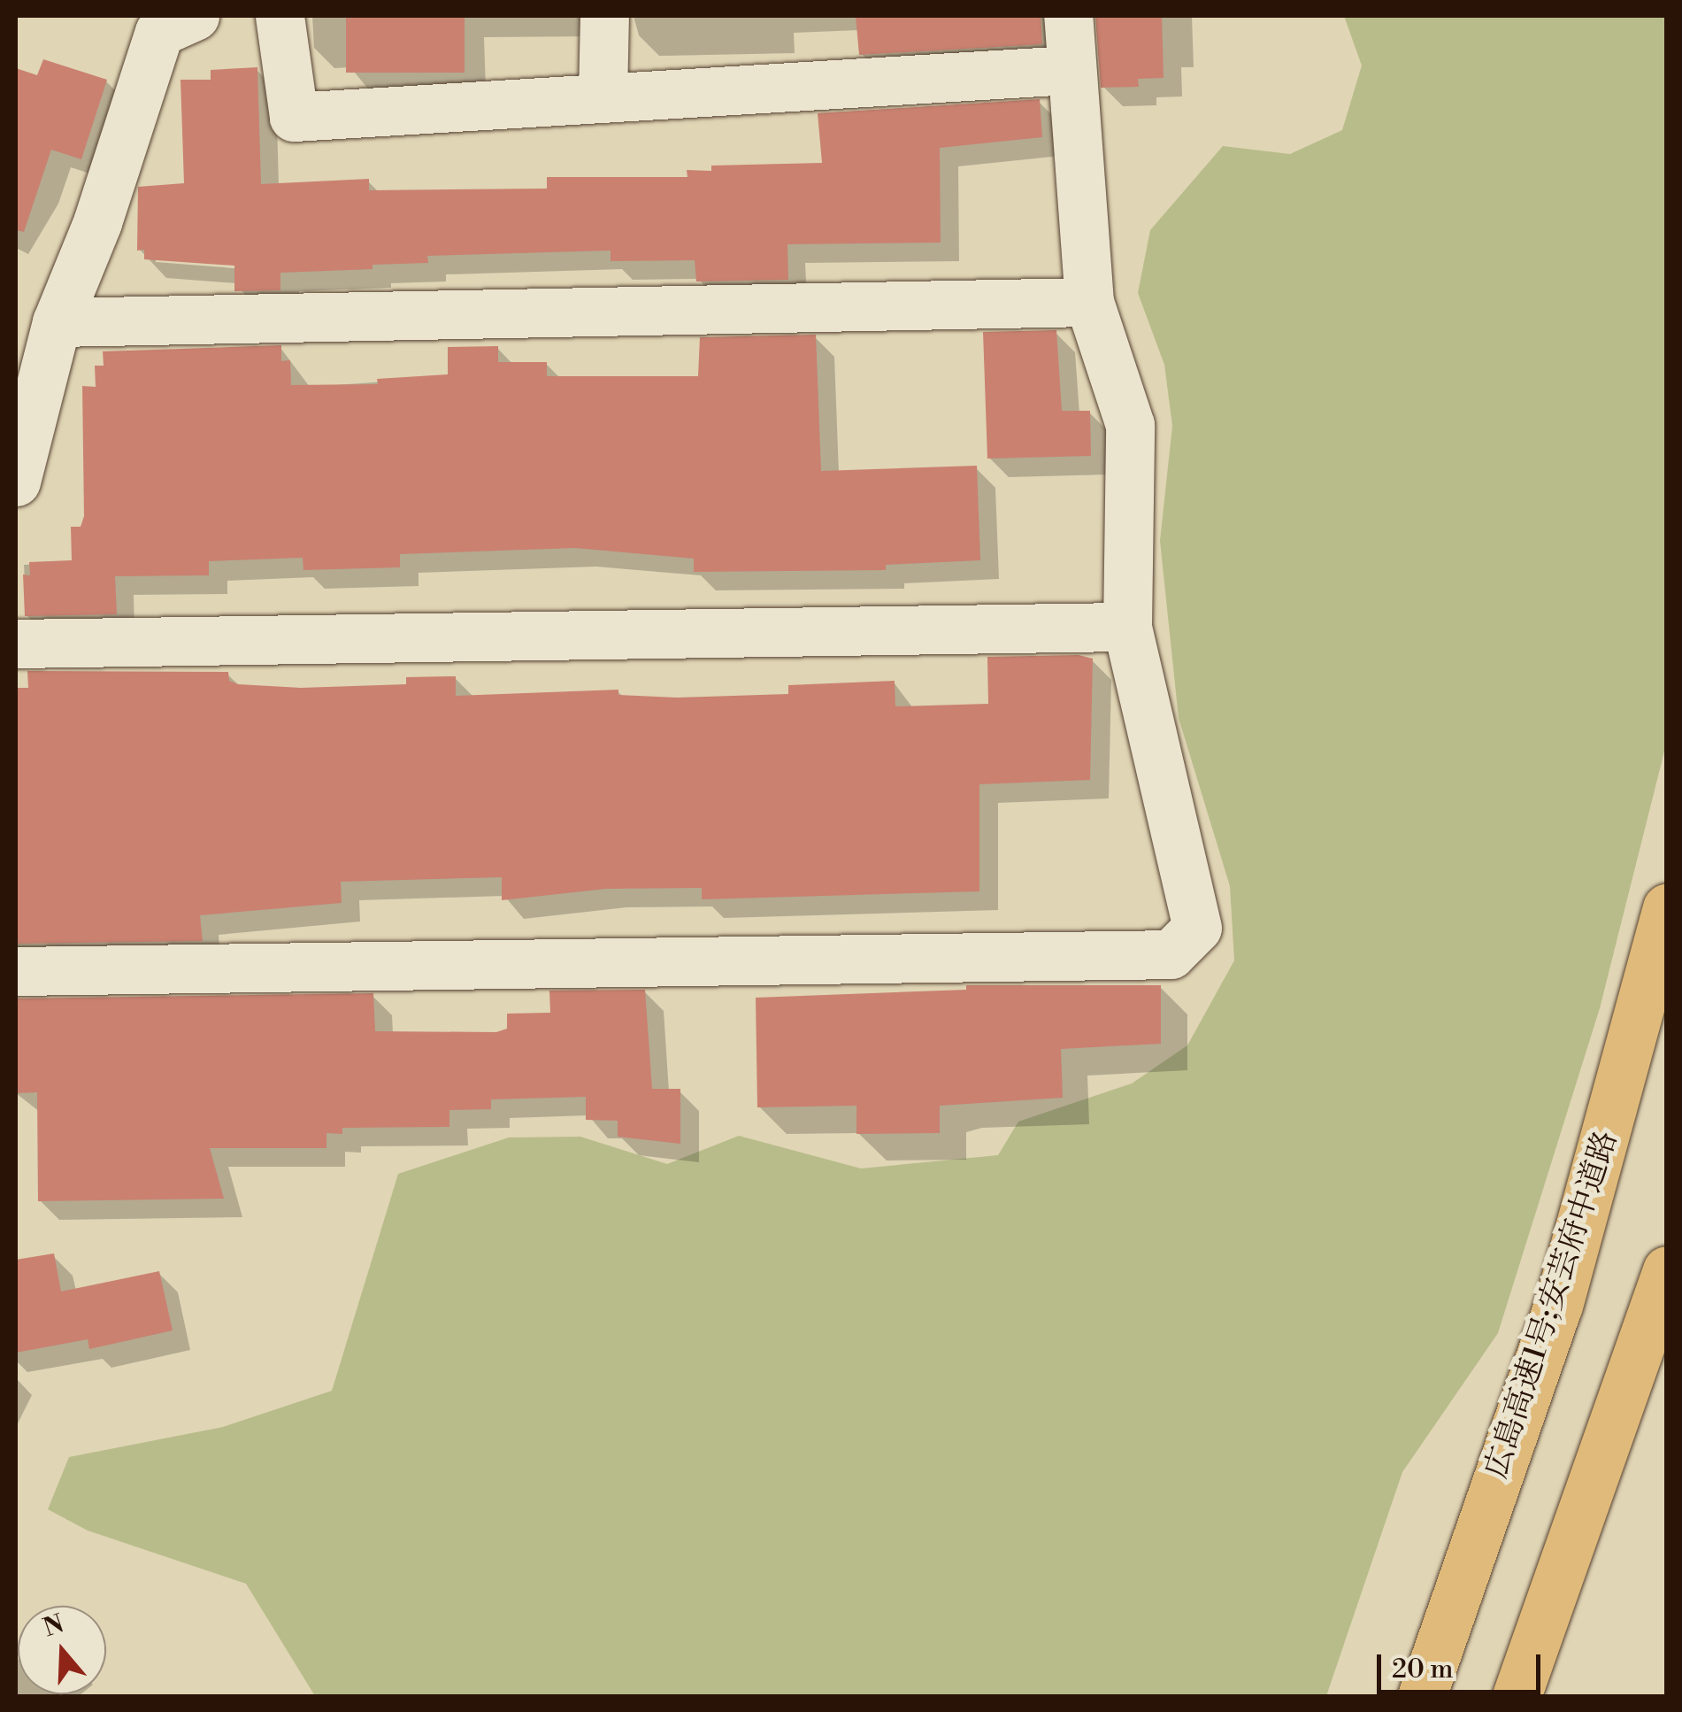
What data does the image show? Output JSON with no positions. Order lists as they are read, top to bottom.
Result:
{
  "streets": {
    "highway": ["広島高速1号;安芸府中道路"]
  },
  "scale_bar": "20 m",
  "north": "top"
}
